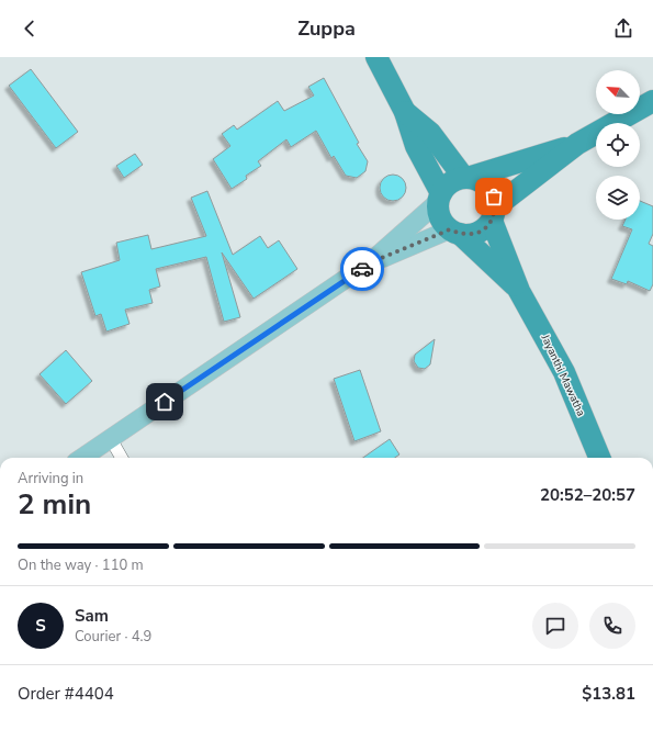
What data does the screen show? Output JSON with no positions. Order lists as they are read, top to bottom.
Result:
{
  "streets": {
    "highway": ["Jayanthi Mawatha"]
  },
  "north": "top left",
  "page": {
    "header": "Zuppa",
    "heading": ["2 min", "Arriving in", "20:52–20:57"],
    "panel": [
      "Sam",
      "Courier · 4.9",
      "Order #4404",
      "$13.81"
    ],
    "bar": "On the way · 110 m",
    "round": "S"
  }
}
